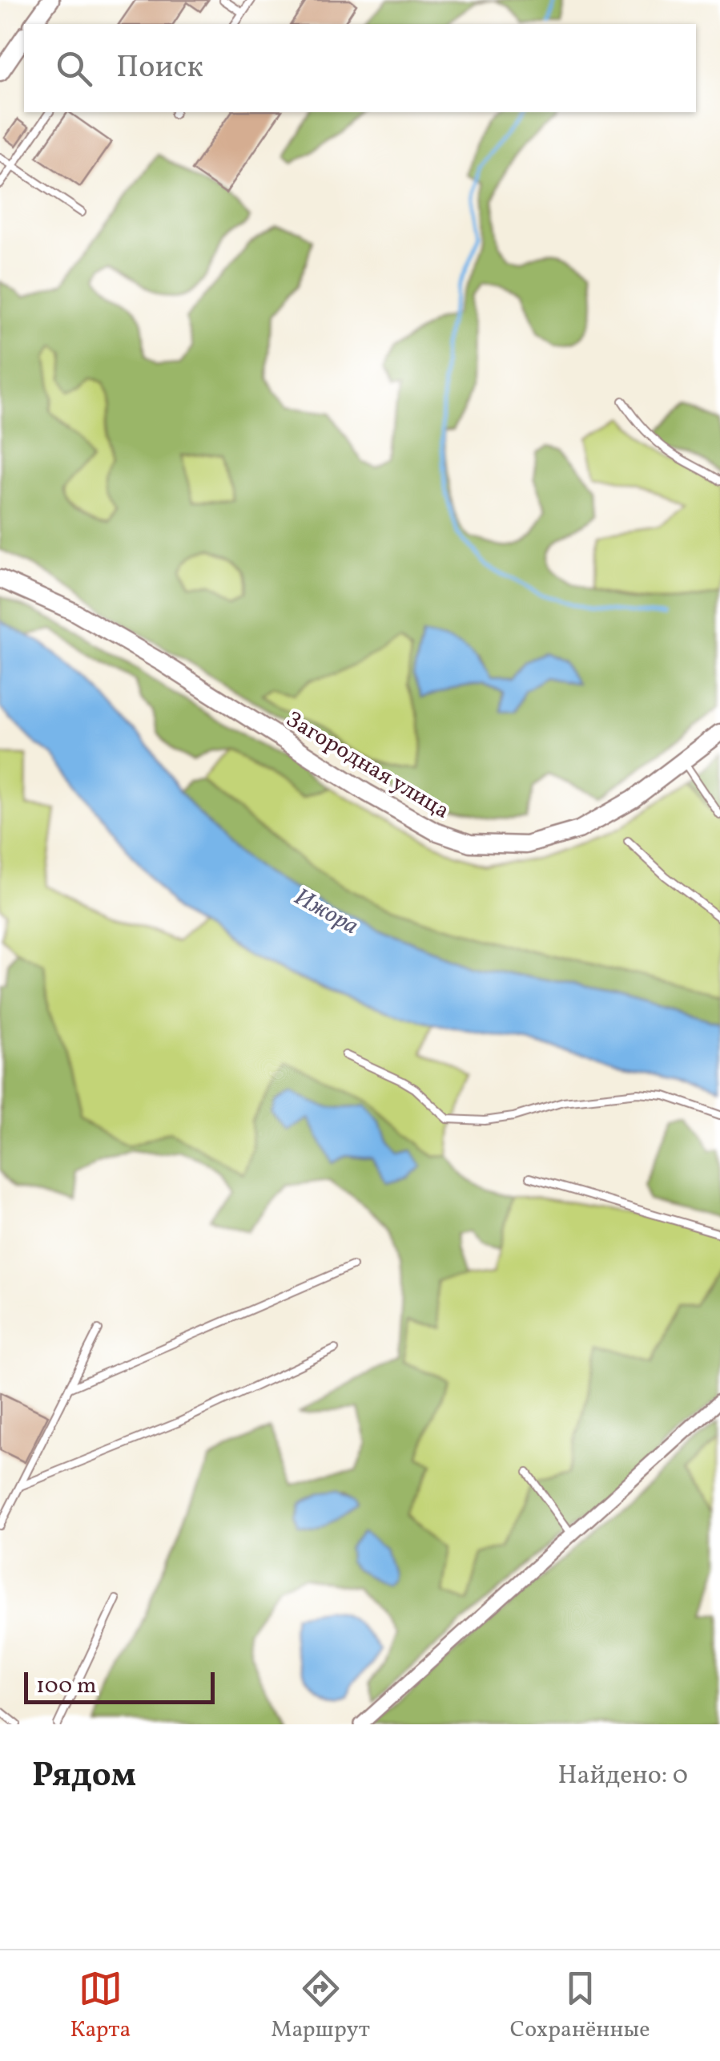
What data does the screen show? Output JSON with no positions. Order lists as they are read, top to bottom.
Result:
{
  "streets": {
    "main road": ["Загородная улица"]
  },
  "water": ["Ижора"],
  "scale_bar": "100 m",
  "page": {
    "search": "Поиск",
    "scale": "100 m",
    "heading": ["Рядом", "Найдено: 0"],
    "nav": ["Карта", "Маршрут", "Сохранённые"]
  }
}
